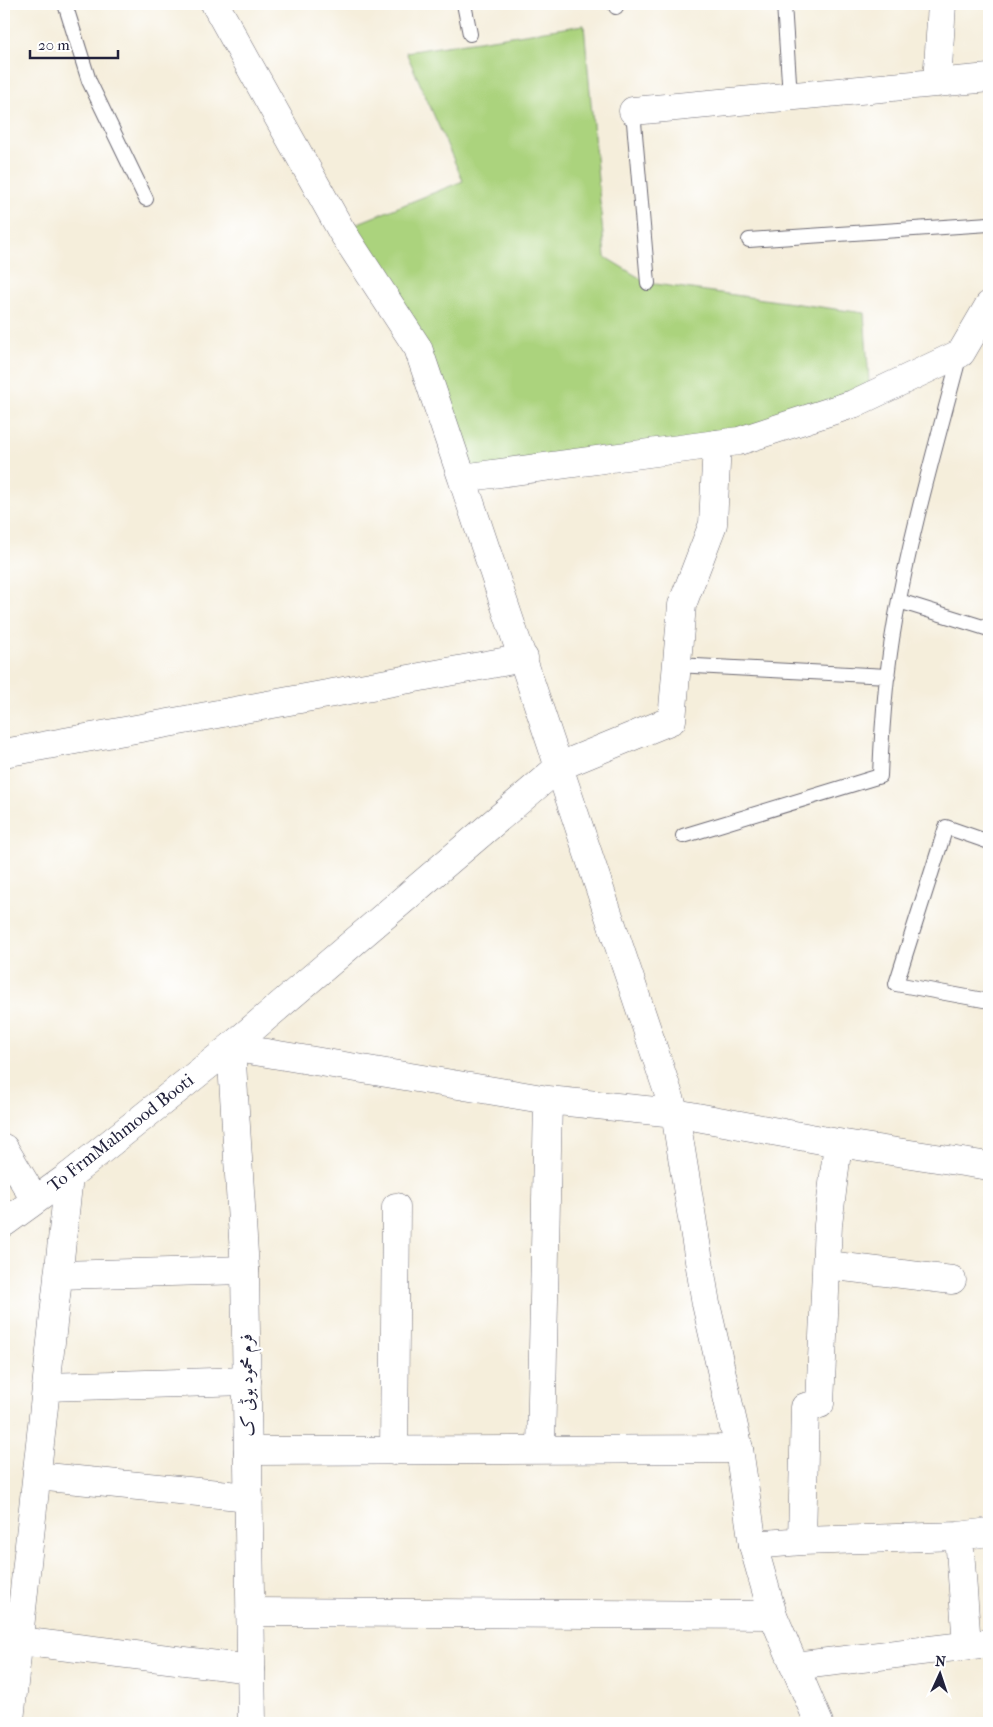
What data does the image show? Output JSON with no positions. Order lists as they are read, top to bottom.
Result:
{
  "streets": {
    "street": ["To FrmMahmood Booti", "فرم محمود بوٹی ک"]
  },
  "crossings": [
    ["To FrmMahmood Booti", "فرم محمود بوٹی ک"]
  ],
  "scale_bar": "20 m",
  "north": "top"
}
